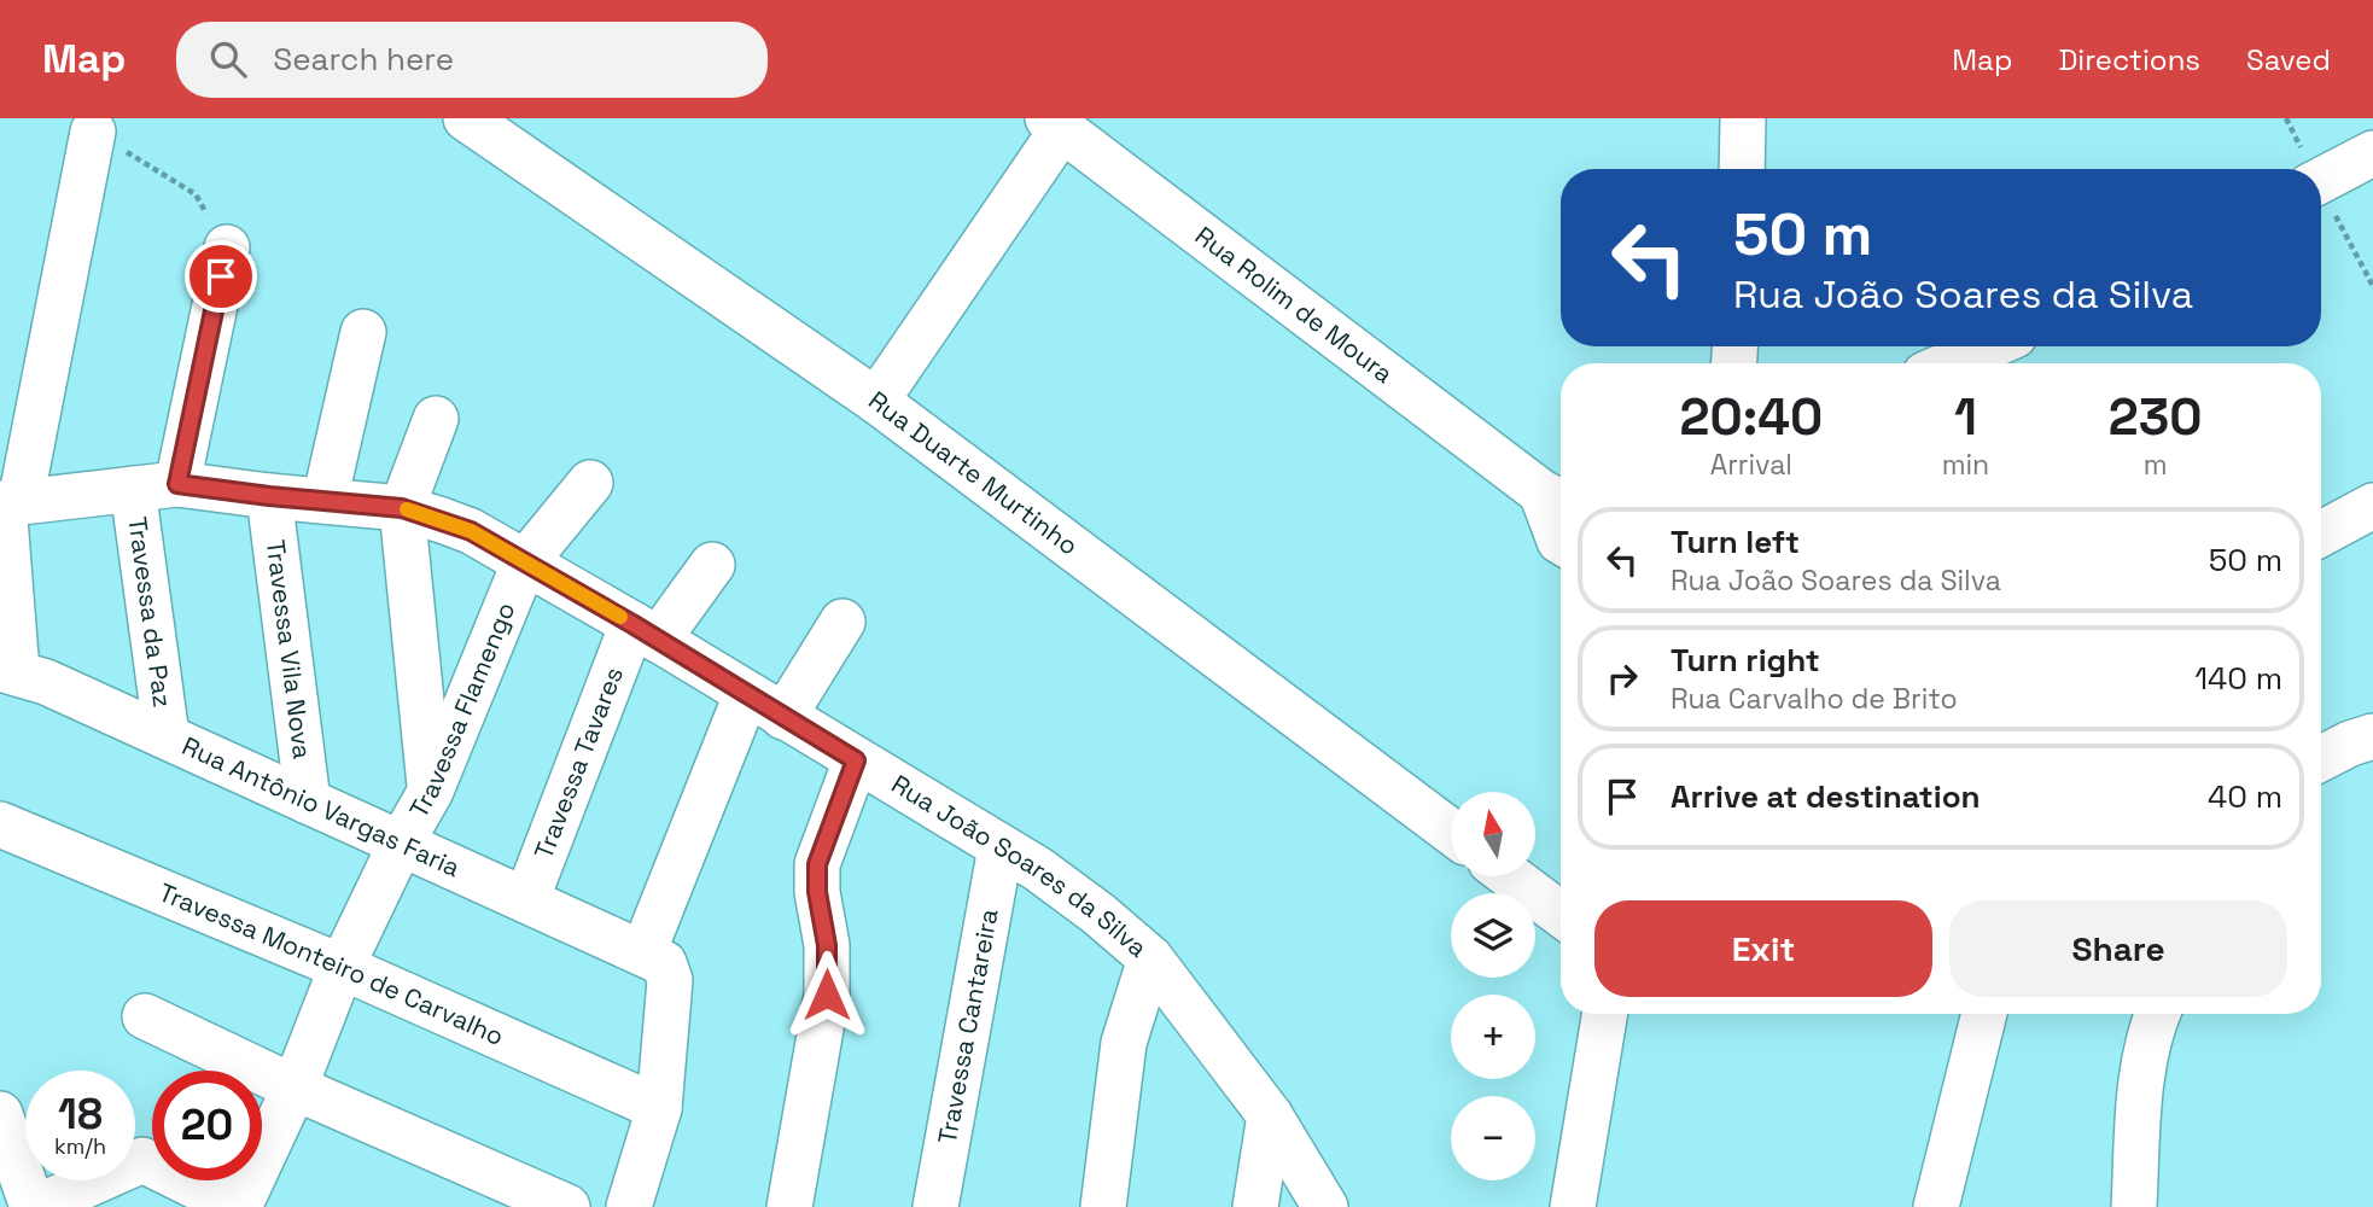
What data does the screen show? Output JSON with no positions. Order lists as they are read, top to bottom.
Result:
{
  "streets": {
    "street": [
      "Rua Rolim de Moura",
      "Rua Duarte Murtinho",
      "Travessa da Paz",
      "Travessa Vila Nova",
      "Travessa Flamengo",
      "Travessa Tavares",
      "Rua Antônio Vargas Faria",
      "Rua João Soares da Silva",
      "Travessa Monteiro de Carvalho",
      "Travessa Cantareira"
    ]
  },
  "crossings": [
    ["Travessa da Paz", "Rua Antônio Vargas Faria"],
    ["Travessa da Paz", "Rua João Soares da Silva"],
    ["Travessa Vila Nova", "Rua Antônio Vargas Faria"],
    ["Travessa Vila Nova", "Rua João Soares da Silva"],
    ["Travessa Flamengo", "Rua Antônio Vargas Faria"],
    ["Travessa Flamengo", "Rua João Soares da Silva"],
    ["Travessa Flamengo", "Travessa Monteiro de Carvalho"],
    ["Travessa Tavares", "Rua Antônio Vargas Faria"],
    ["Travessa Tavares", "Rua João Soares da Silva"],
    ["Rua João Soares da Silva", "Travessa Cantareira"]
  ],
  "north": "top",
  "page": {
    "header": "Map",
    "search": "Search here",
    "nav": ["Map", "Directions", "Saved"],
    "turn": ["50 m", "Rua João Soares da Silva"],
    "eta": [
      "20:40",
      "Arrival",
      "1",
      "min",
      "230",
      "m"
    ],
    "list": [
      {
        "name": "Turn left",
        "note": "Rua João Soares da Silva",
        "value": "50 m"
      },
      {
        "name": "Turn right",
        "note": "Rua Carvalho de Brito",
        "value": "140 m"
      },
      {
        "name": "Arrive at destination",
        "value": "40 m"
      }
    ],
    "map_buttons": ["+", "−"],
    "buttons": ["Exit", "Share"],
    "speed": "18 km/h",
    "limit": "20"
  }
}
